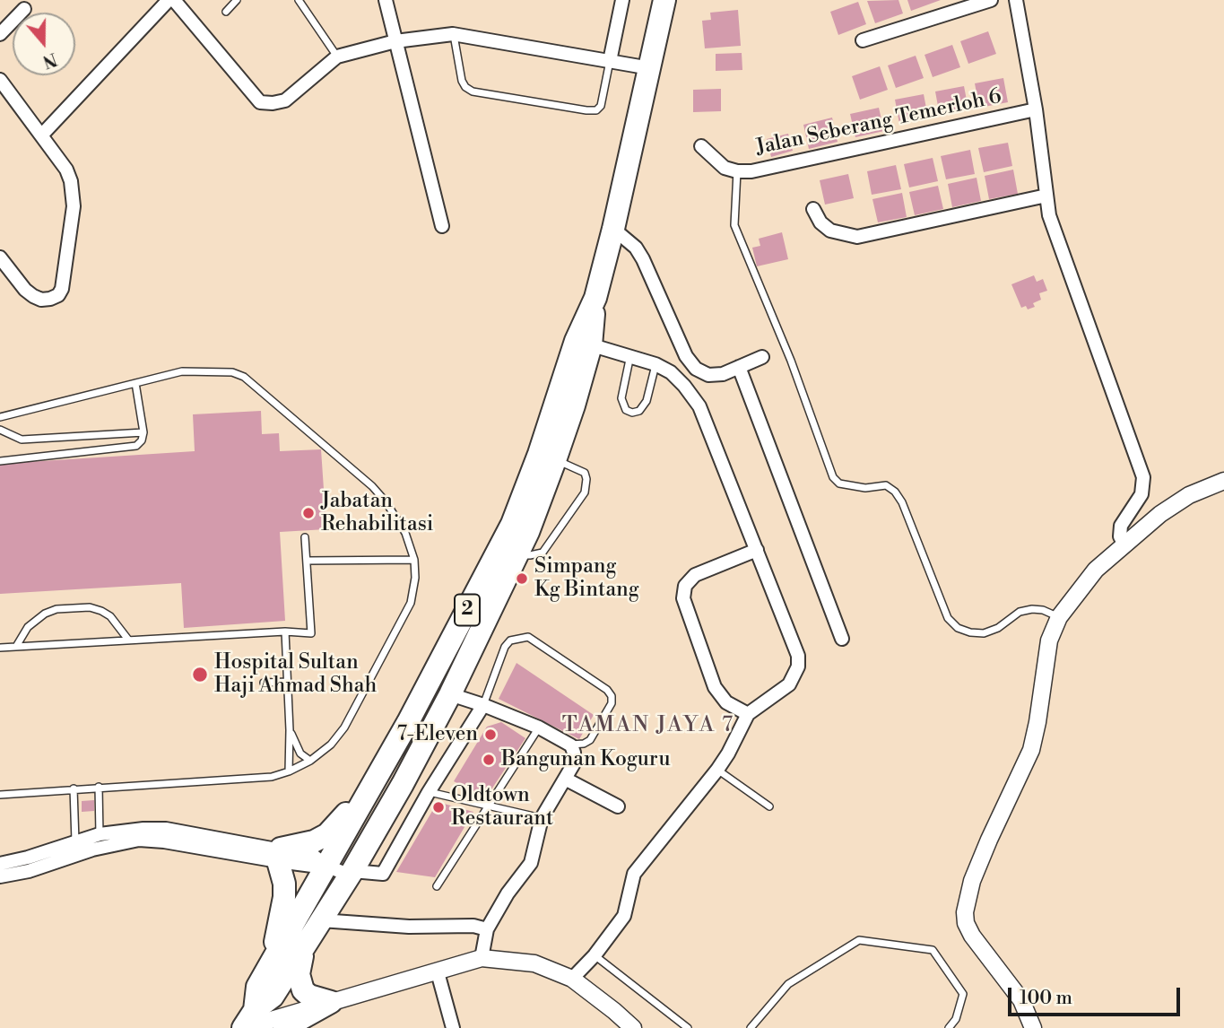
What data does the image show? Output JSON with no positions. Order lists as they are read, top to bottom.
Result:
{
  "streets": {
    "highway": ["2"],
    "street": ["Jalan Seberang Temerloh 6"]
  },
  "districts": ["TAMAN JAYA 7"],
  "places": [
    "Jabatan Rehabilitasi",
    "Simpang Kg Bintang",
    "Hospital Sultan Haji Ahmad Shah",
    "7-Eleven",
    "Bangunan Koguru",
    "Oldtown Restaurant"
  ],
  "scale_bar": "100 m",
  "north": "bottom"
}
